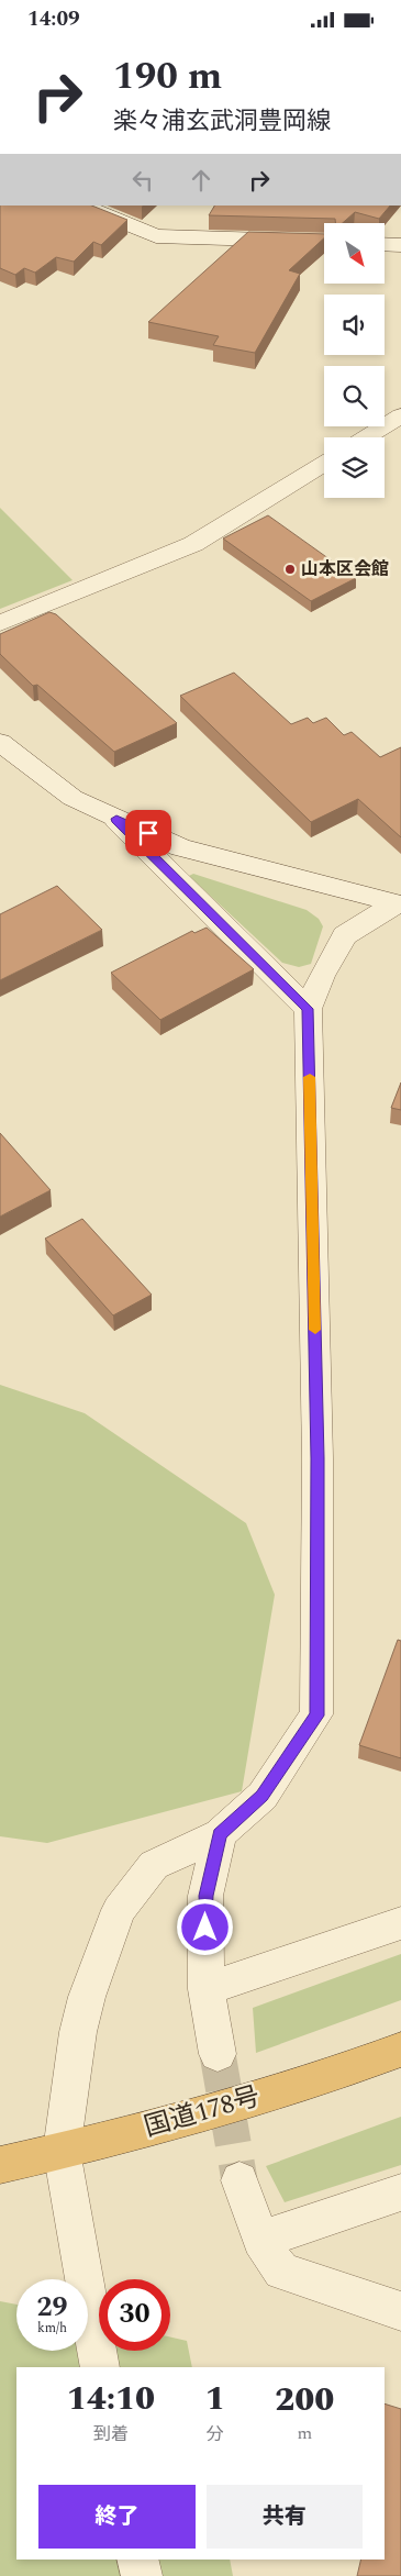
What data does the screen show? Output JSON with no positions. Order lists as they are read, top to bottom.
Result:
{
  "streets": {
    "highway": ["国道178号"]
  },
  "places": ["山本区会館"],
  "north": "bottom right",
  "page": {
    "status": "14:09",
    "turn": ["190 m", "楽々浦玄武洞豊岡線"],
    "speed": "29 km/h",
    "limit": "30",
    "eta": [
      "14:10",
      "到着",
      "1",
      "分",
      "200",
      "m"
    ],
    "buttons": ["終了", "共有"]
  }
}
